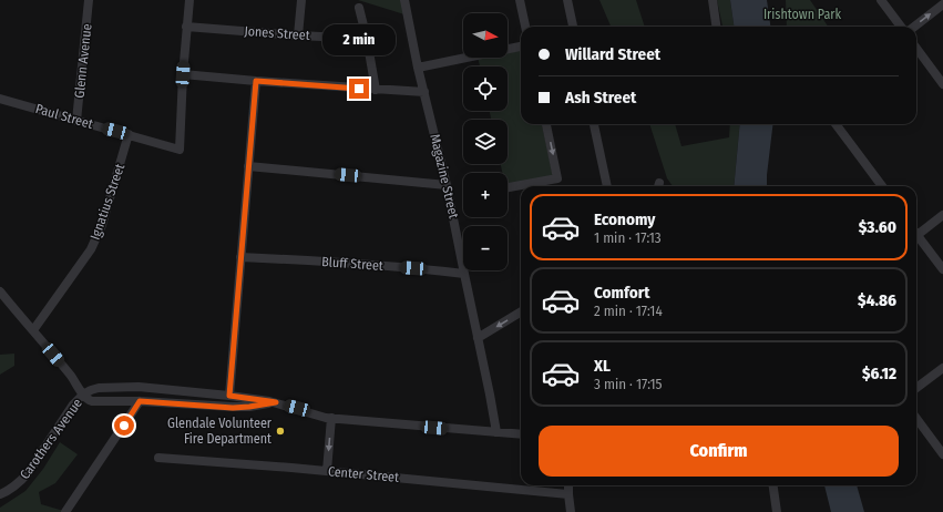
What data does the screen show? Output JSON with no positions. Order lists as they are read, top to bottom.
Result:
{
  "streets": {
    "street": [
      "Jones Street",
      "Glenn Avenue",
      "Paul Street",
      "Magazine Street",
      "Ignatius Street",
      "Bluff Street",
      "Carothers Avenue",
      "Center Street"
    ]
  },
  "crossings": [
    ["Glenn Avenue", "Paul Street"],
    ["Paul Street", "Ignatius Street"],
    ["Magazine Street", "Bluff Street"],
    ["Magazine Street", "Carothers Avenue"]
  ],
  "parks": ["Irishtown Park"],
  "places": ["Glendale Volunteer Fire Department"],
  "north": "right",
  "page": {
    "map_buttons": ["+", "−"],
    "bubble": "2 min",
    "banner": ["Willard Street", "Ash Street"],
    "list": [
      {
        "name": "Economy",
        "note": "1 min · 17:13",
        "value": "$3.60"
      },
      {
        "name": "Comfort",
        "note": "2 min · 17:14",
        "value": "$4.86"
      },
      {
        "name": "XL",
        "note": "3 min · 17:15",
        "value": "$6.12"
      }
    ],
    "buttons": "Confirm"
  }
}
